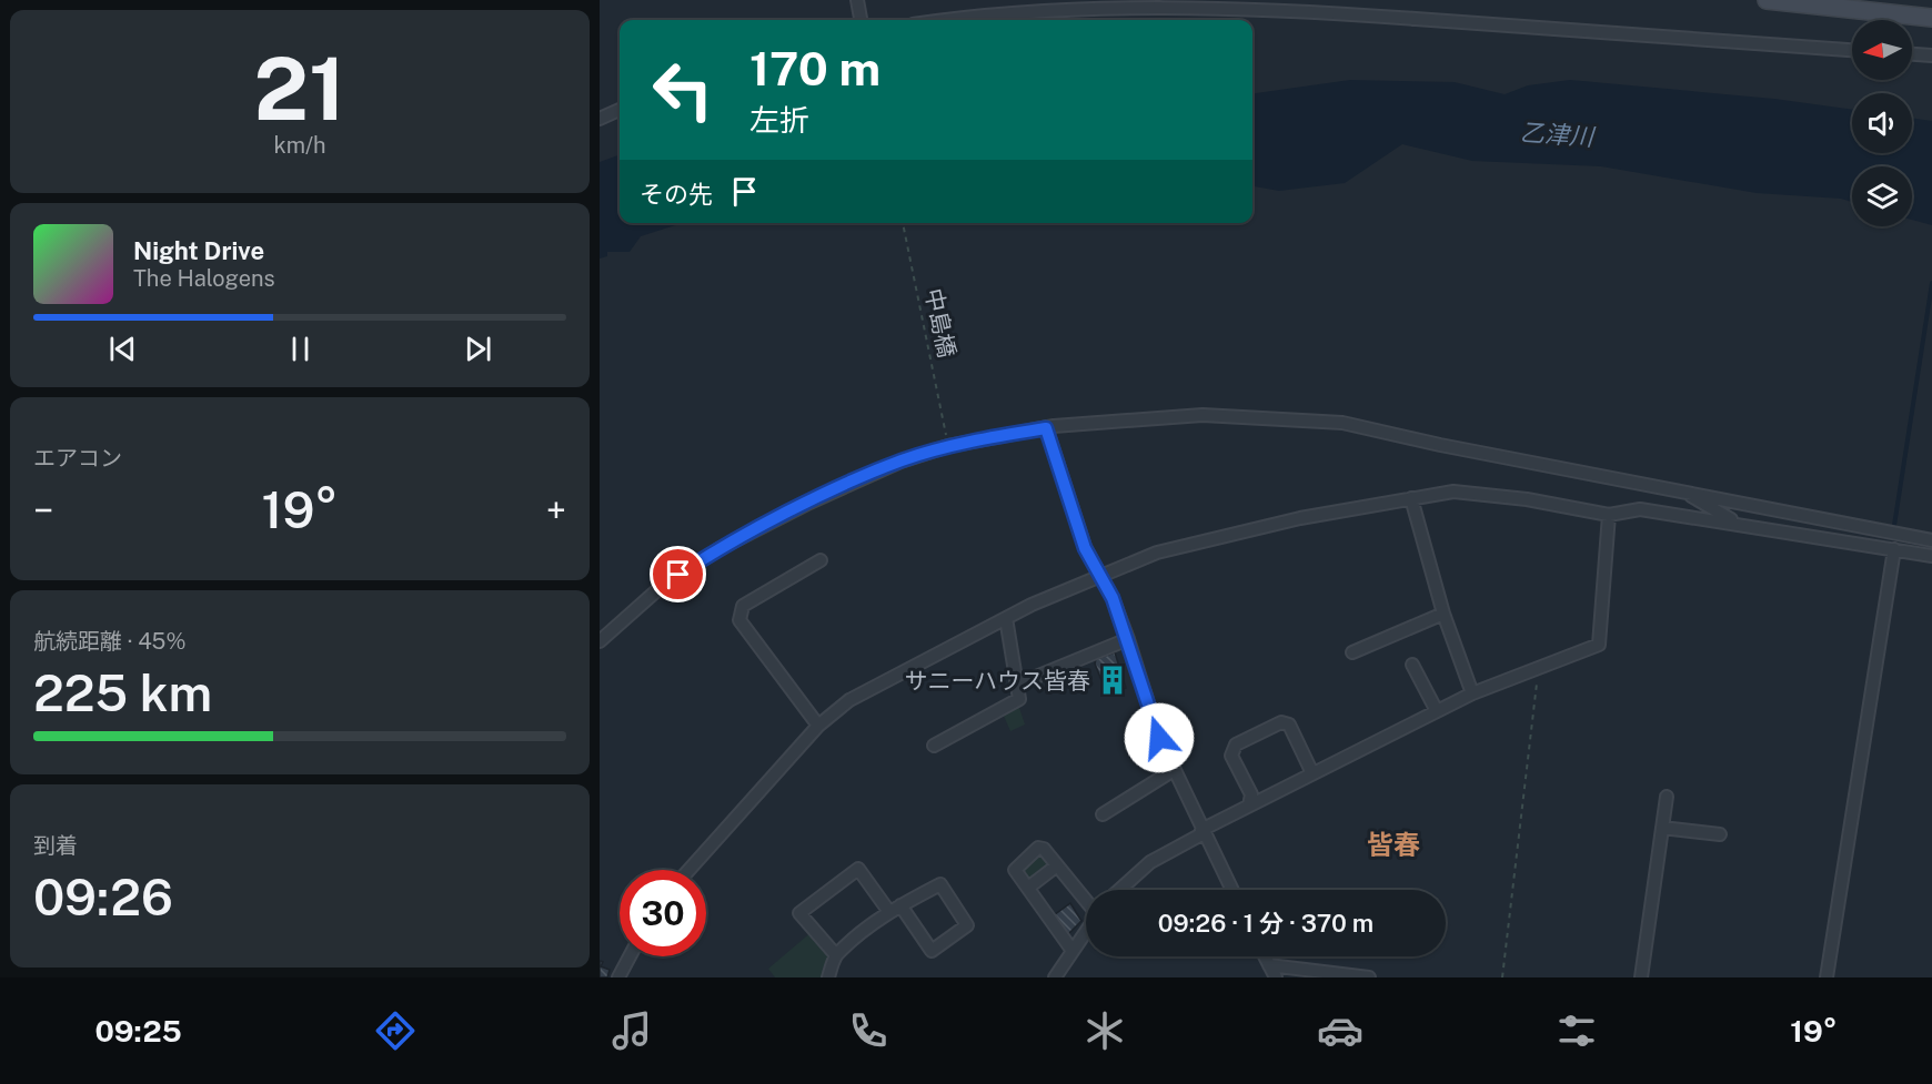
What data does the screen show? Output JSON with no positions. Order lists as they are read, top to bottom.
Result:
{
  "streets": {
    "path": ["中島橋"]
  },
  "districts": ["皆春"],
  "water": ["乙津川"],
  "places": {
    "building": ["サニーハウス皆春"]
  },
  "north": "left",
  "page": {
    "tile": [
      ["21", "km/h"],
      "エアコン",
      ["航続距離 · 45%", "225 km"],
      ["到着", "09:26"]
    ],
    "turn": ["170 m", "左折"],
    "then": "その先",
    "song": ["Night Drive", "The Halogens"],
    "heat": ["−", "19°", "+"],
    "limit": "30",
    "trip": "09:26 · 1 分 · 370 m",
    "tabs": ["09:25", "19°"]
  }
}
